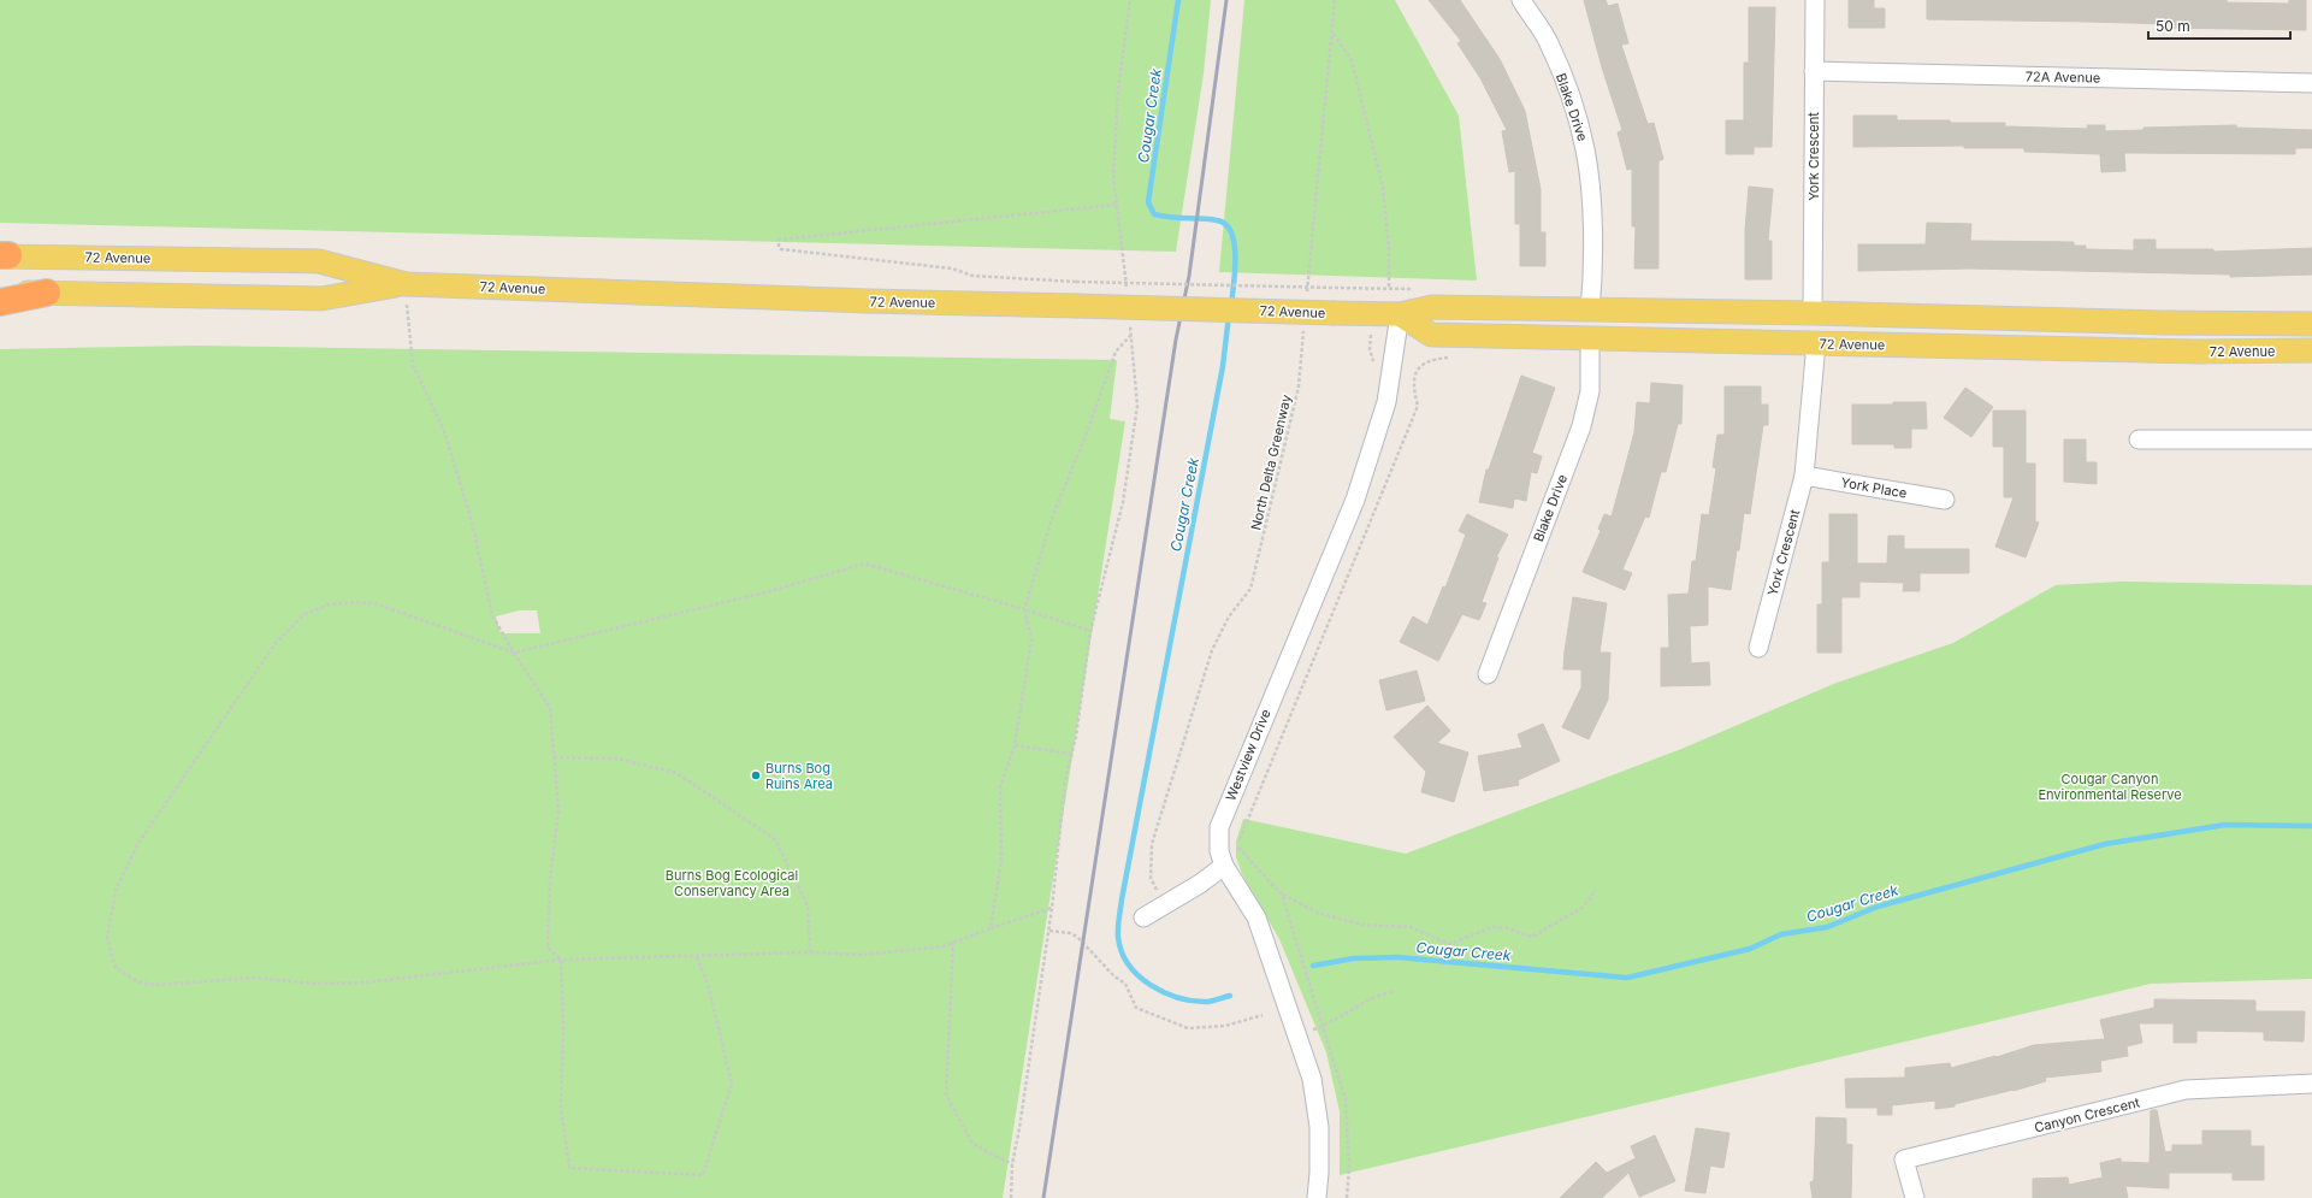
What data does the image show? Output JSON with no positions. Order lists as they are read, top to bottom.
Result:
{
  "streets": {
    "main road": ["72 Avenue"],
    "street": [
      "72A Avenue",
      "Blake Drive",
      "York Crescent",
      "York Place",
      "Westview Drive",
      "Canyon Crescent"
    ],
    "path": ["North Delta Greenway"]
  },
  "crossings": [
    ["72A Avenue", "York Crescent"],
    ["Blake Drive", "72 Avenue"],
    ["York Crescent", "72 Avenue"],
    ["York Crescent", "York Place"],
    ["72 Avenue", "Westview Drive"]
  ],
  "water": ["Cougar Creek"],
  "parks": ["Cougar Canyon Environmental Reserve", "Burns Bog Ecological Conservancy Area"],
  "places": ["Burns Bog Ruins Area"],
  "scale_bar": "50 m"
}
